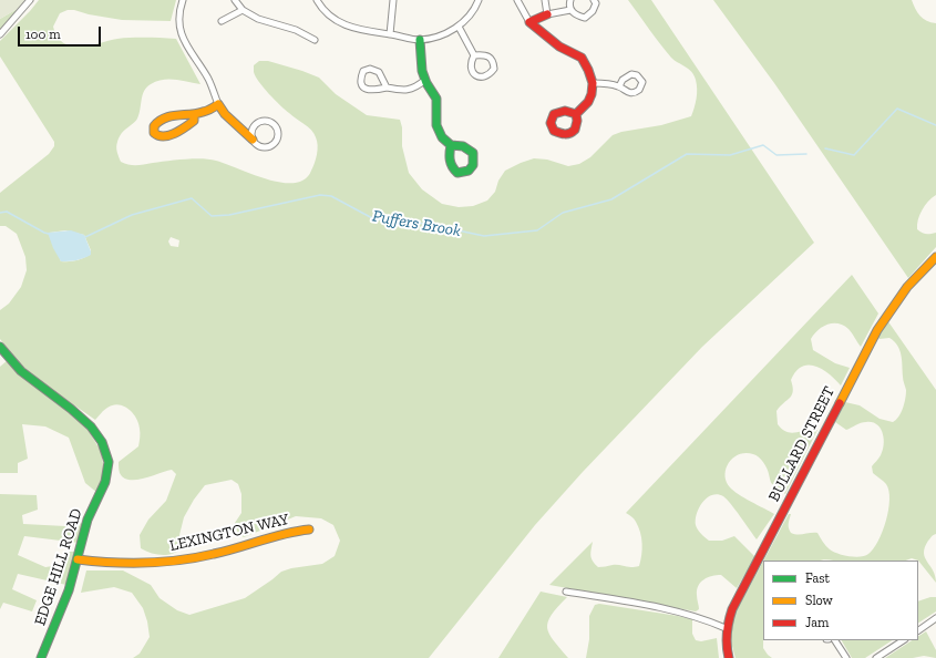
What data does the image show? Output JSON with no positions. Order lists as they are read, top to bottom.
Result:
{
  "streets": {
    "street": ["BULLARD STREET", "LEXINGTON WAY", "EDGE HILL ROAD"]
  },
  "crossings": [
    ["LEXINGTON WAY", "EDGE HILL ROAD"]
  ],
  "water": ["Puffers Brook"],
  "legend": ["Fast", "Slow", "Jam"],
  "scale_bar": "100 m"
}
